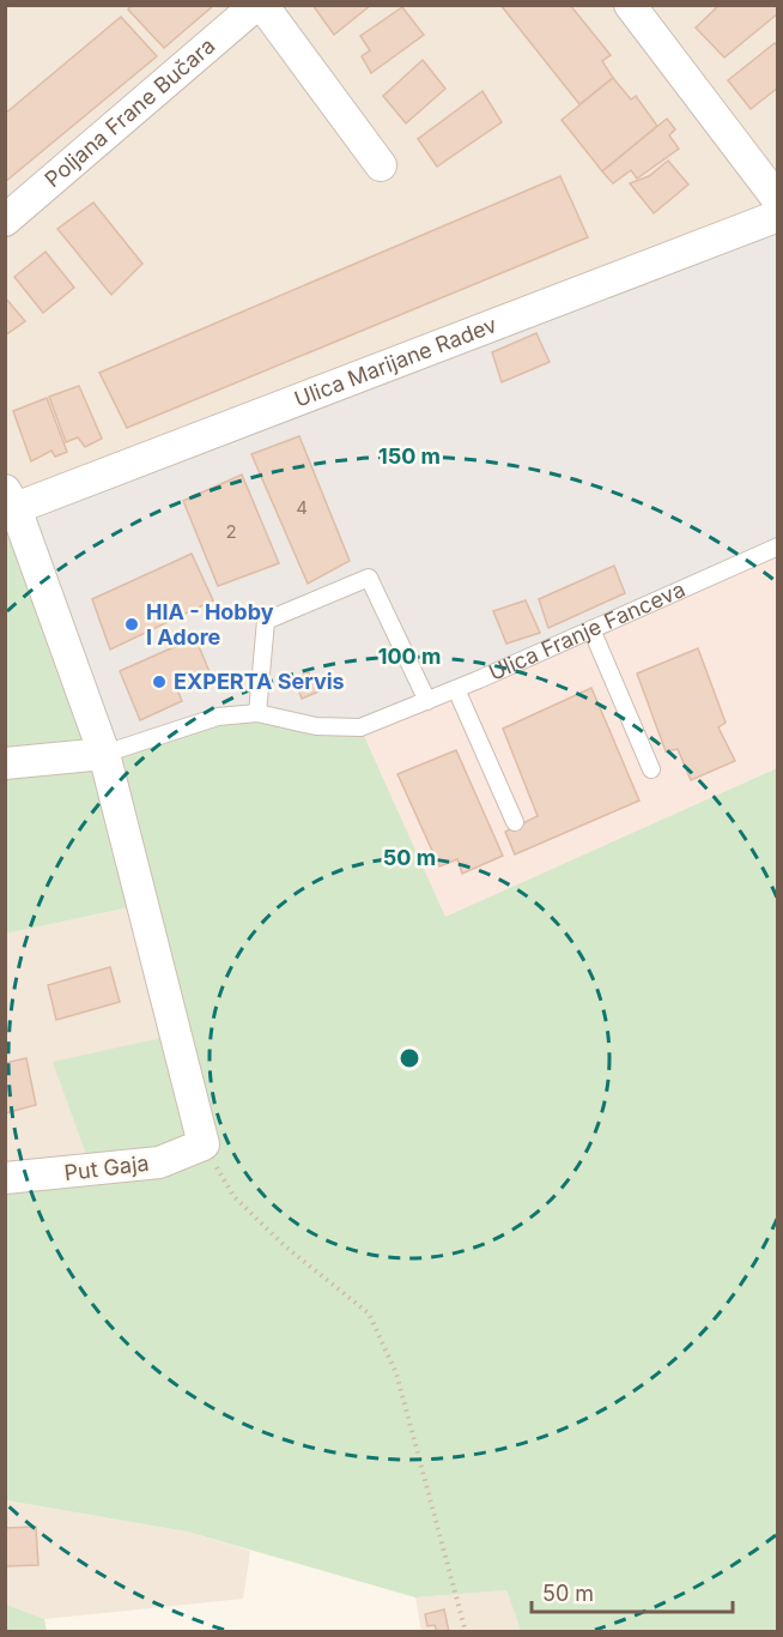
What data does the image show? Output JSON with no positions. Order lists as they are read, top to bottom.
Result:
{
  "streets": {
    "street": ["Poljana Frane Bučara", "Ulica Marijane Radev", "Put Gaja"],
    "lane": ["Ulica Franje Fanceva"]
  },
  "places": ["HIA - Hobby I Adore", "EXPERTA Servis"],
  "house_numbers": ["4", "2"],
  "scale_bar": "50 m",
  "rings": ["150 m", "100 m", "50 m"]
}
